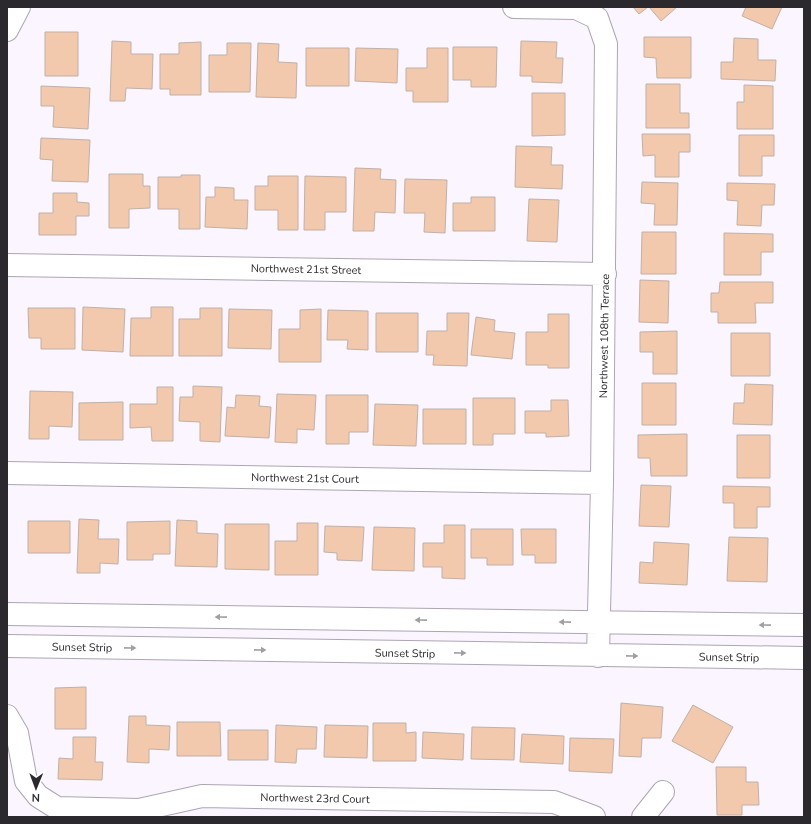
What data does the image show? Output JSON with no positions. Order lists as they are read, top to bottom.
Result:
{
  "streets": {
    "street": [
      "Northwest 21st Street",
      "Northwest 108th Terrace",
      "Northwest 21st Court",
      "Sunset Strip",
      "Northwest 23rd Court"
    ]
  },
  "crossings": [
    ["Northwest 21st Street", "Northwest 108th Terrace"],
    ["Northwest 108th Terrace", "Northwest 21st Court"],
    ["Northwest 108th Terrace", "Sunset Strip"]
  ],
  "north": "bottom"
}
